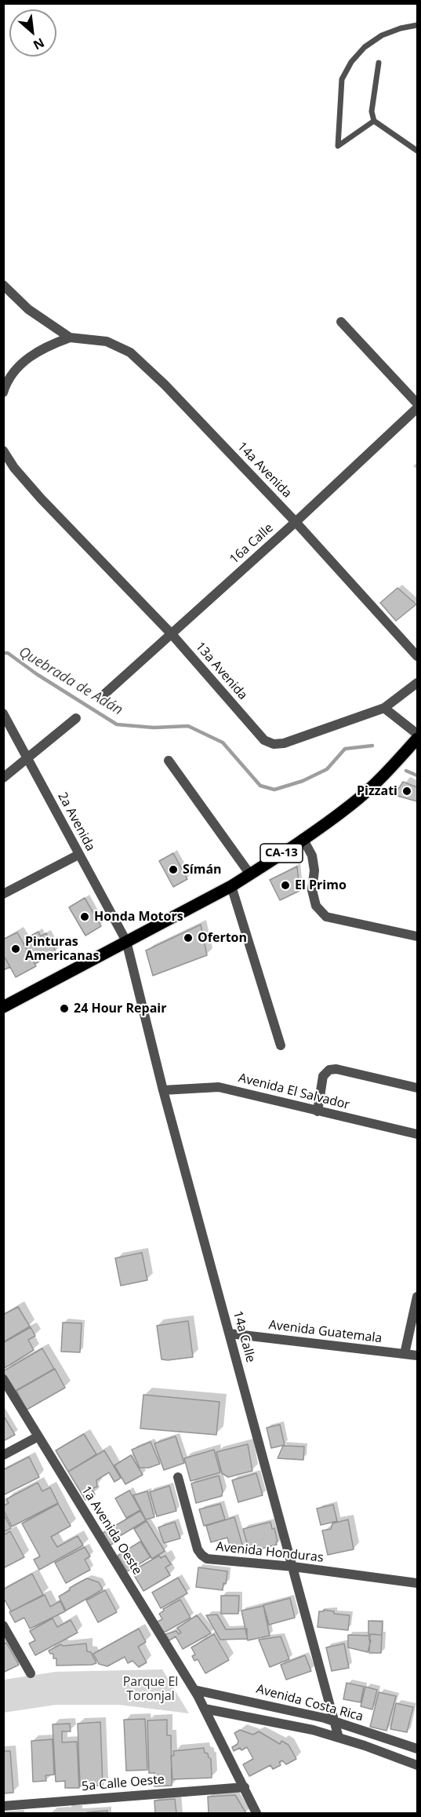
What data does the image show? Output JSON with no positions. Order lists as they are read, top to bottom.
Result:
{
  "streets": {
    "main road": ["CA-13"],
    "street": [
      "14a Avenida",
      "16a Calle",
      "13a Avenida",
      "2a Avenida",
      "Avenida El Salvador",
      "Avenida Guatemala",
      "14a Calle",
      "1a Avenida Oeste",
      "Avenida Honduras",
      "Avenida Costa Rica",
      "5a Calle Oeste"
    ]
  },
  "crossings": [
    ["14a Avenida", "16a Calle"],
    ["16a Calle", "13a Avenida"],
    ["2a Avenida", "CA-13"],
    ["2a Avenida", "14a Calle"],
    ["CA-13", "14a Calle"],
    ["Avenida El Salvador", "14a Calle"],
    ["Avenida Guatemala", "14a Calle"],
    ["14a Calle", "Avenida Honduras"],
    ["14a Calle", "Avenida Costa Rica"],
    ["1a Avenida Oeste", "Avenida Costa Rica"],
    ["1a Avenida Oeste", "5a Calle Oeste"]
  ],
  "water": ["Quebrada de Adán"],
  "parks": ["Parque El Toronjal"],
  "places": [
    "Pizzati",
    "Símán",
    "El Primo",
    "Honda Motors",
    "Oferton",
    "Pinturas Americanas",
    "24 Hour Repair"
  ],
  "north": "bottom right"
}
